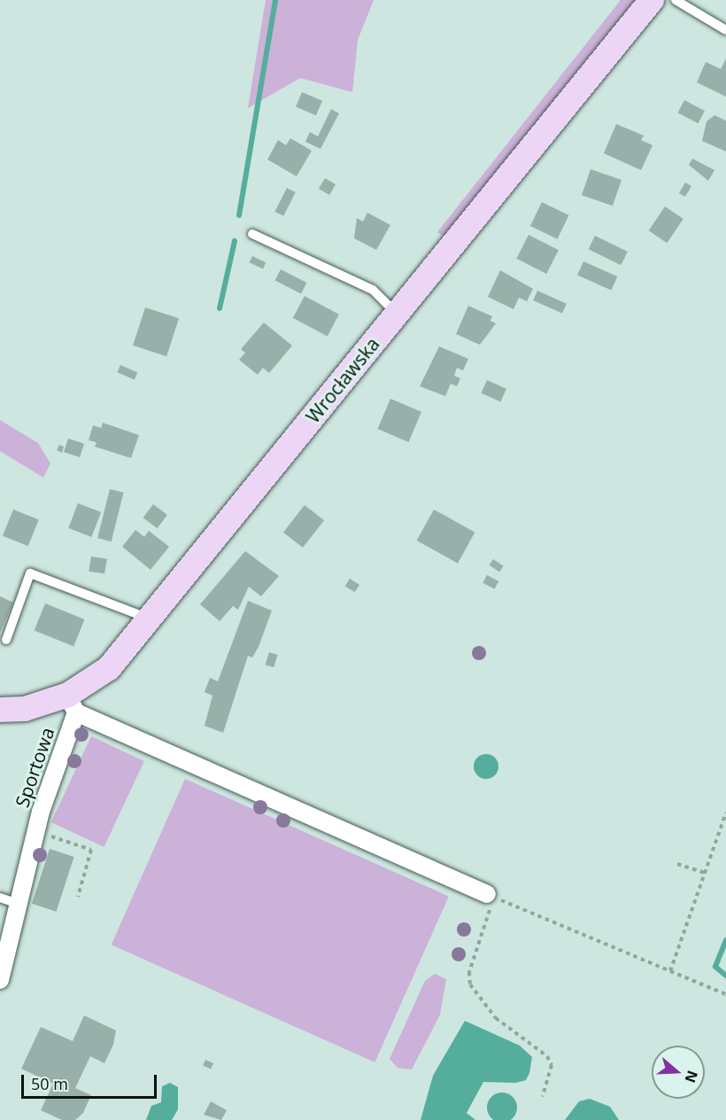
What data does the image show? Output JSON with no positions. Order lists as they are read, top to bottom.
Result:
{
  "streets": {
    "main road": ["Wrocławska"],
    "street": ["Sportowa"]
  },
  "crossings": [
    ["Wrocławska", "Sportowa"]
  ],
  "scale_bar": "50 m",
  "north": "right"
}
